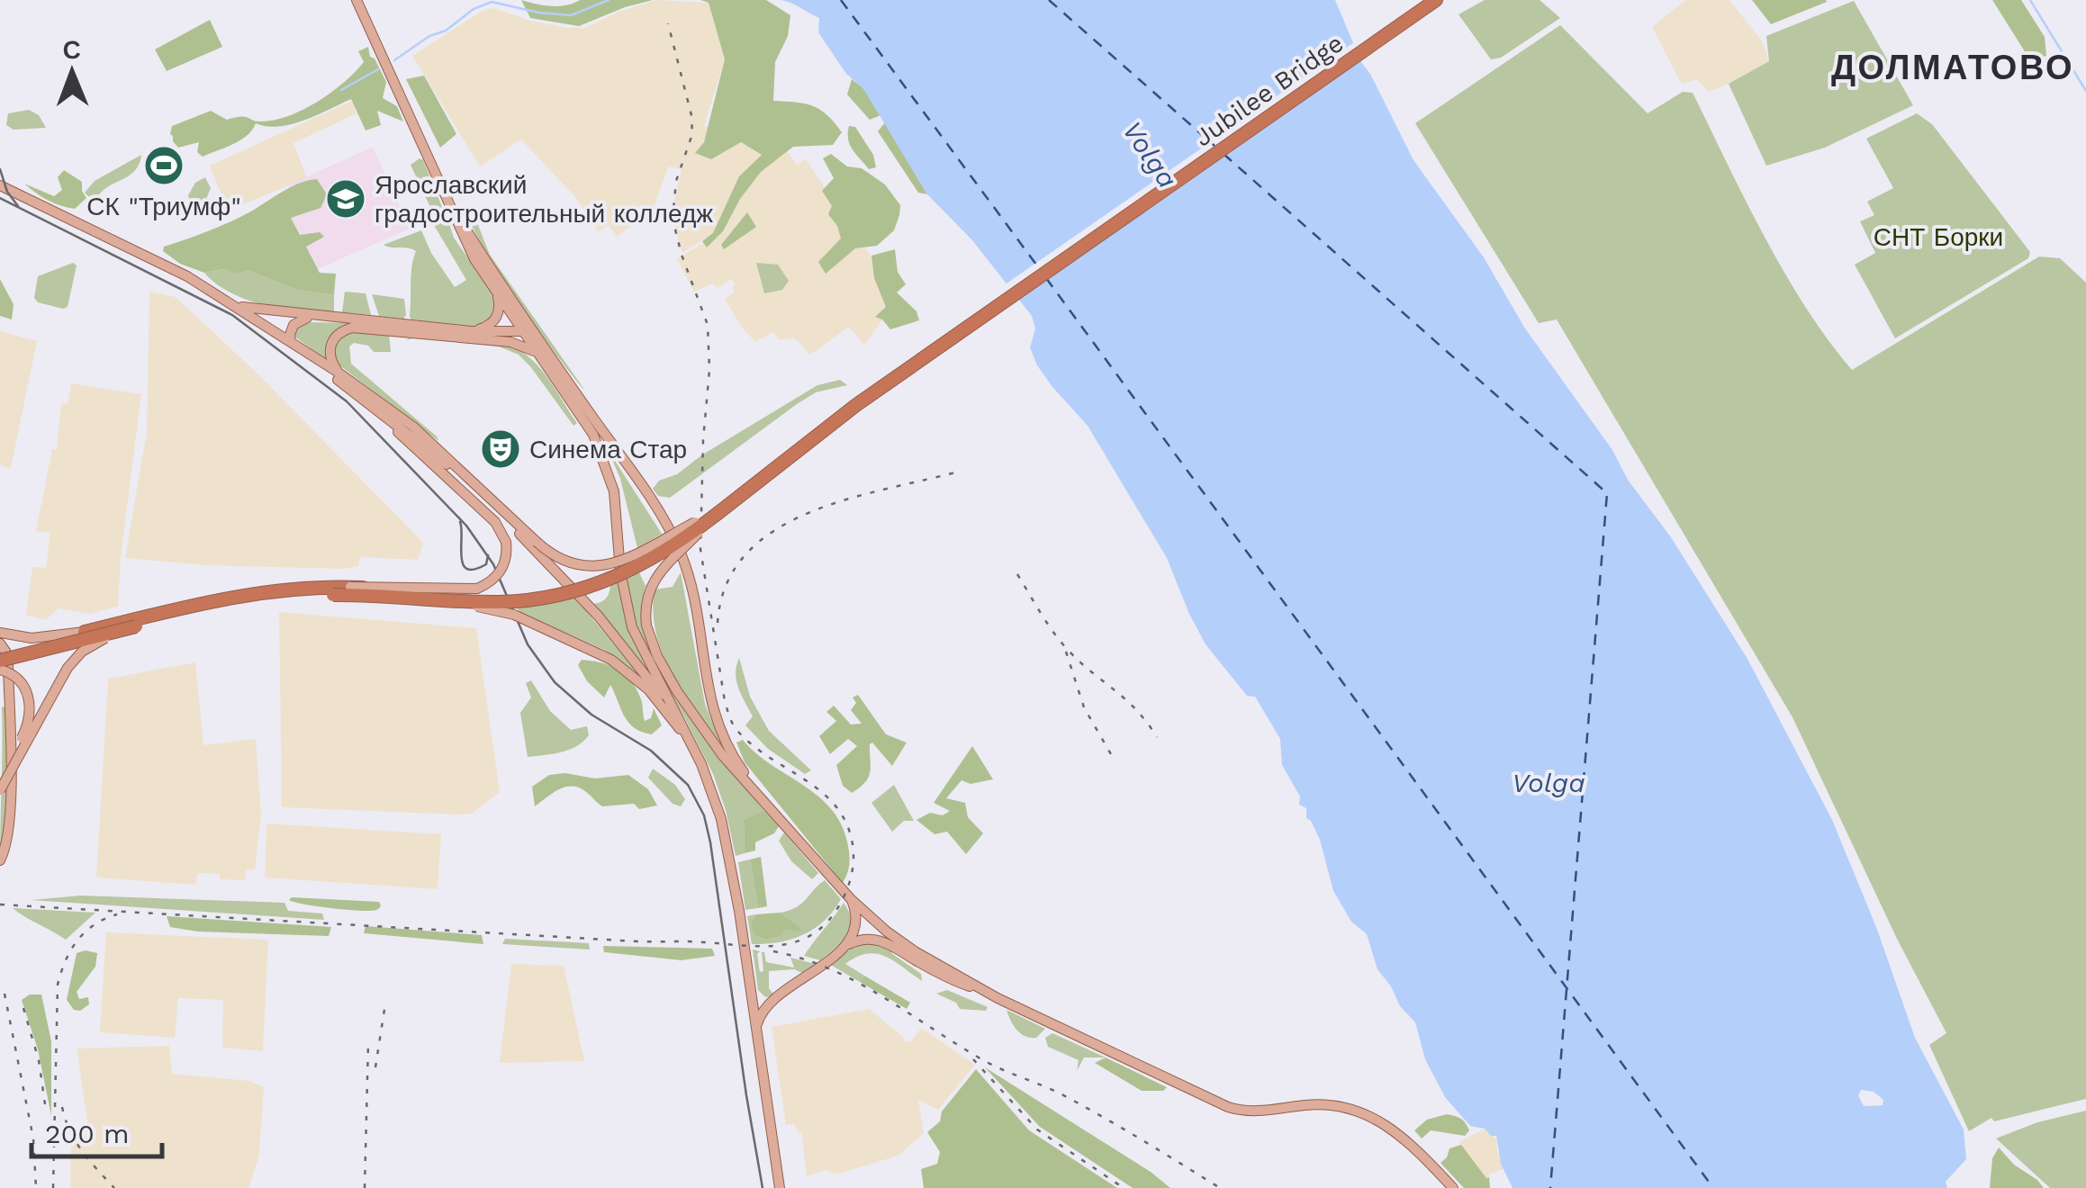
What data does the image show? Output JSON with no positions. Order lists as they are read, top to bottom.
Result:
{
  "streets": {
    "highway": ["Jubilee Bridge"]
  },
  "districts": ["ДОЛМАТОВО"],
  "water": ["Volga"],
  "parks": ["СНТ Борки"],
  "places": {
    "sports": ["СК \"Триумф\""],
    "school or university": ["Ярославский градостроительный колледж"],
    "theatre": ["Синема Стар"]
  },
  "scale_bar": "200 m",
  "north": "top"
}
